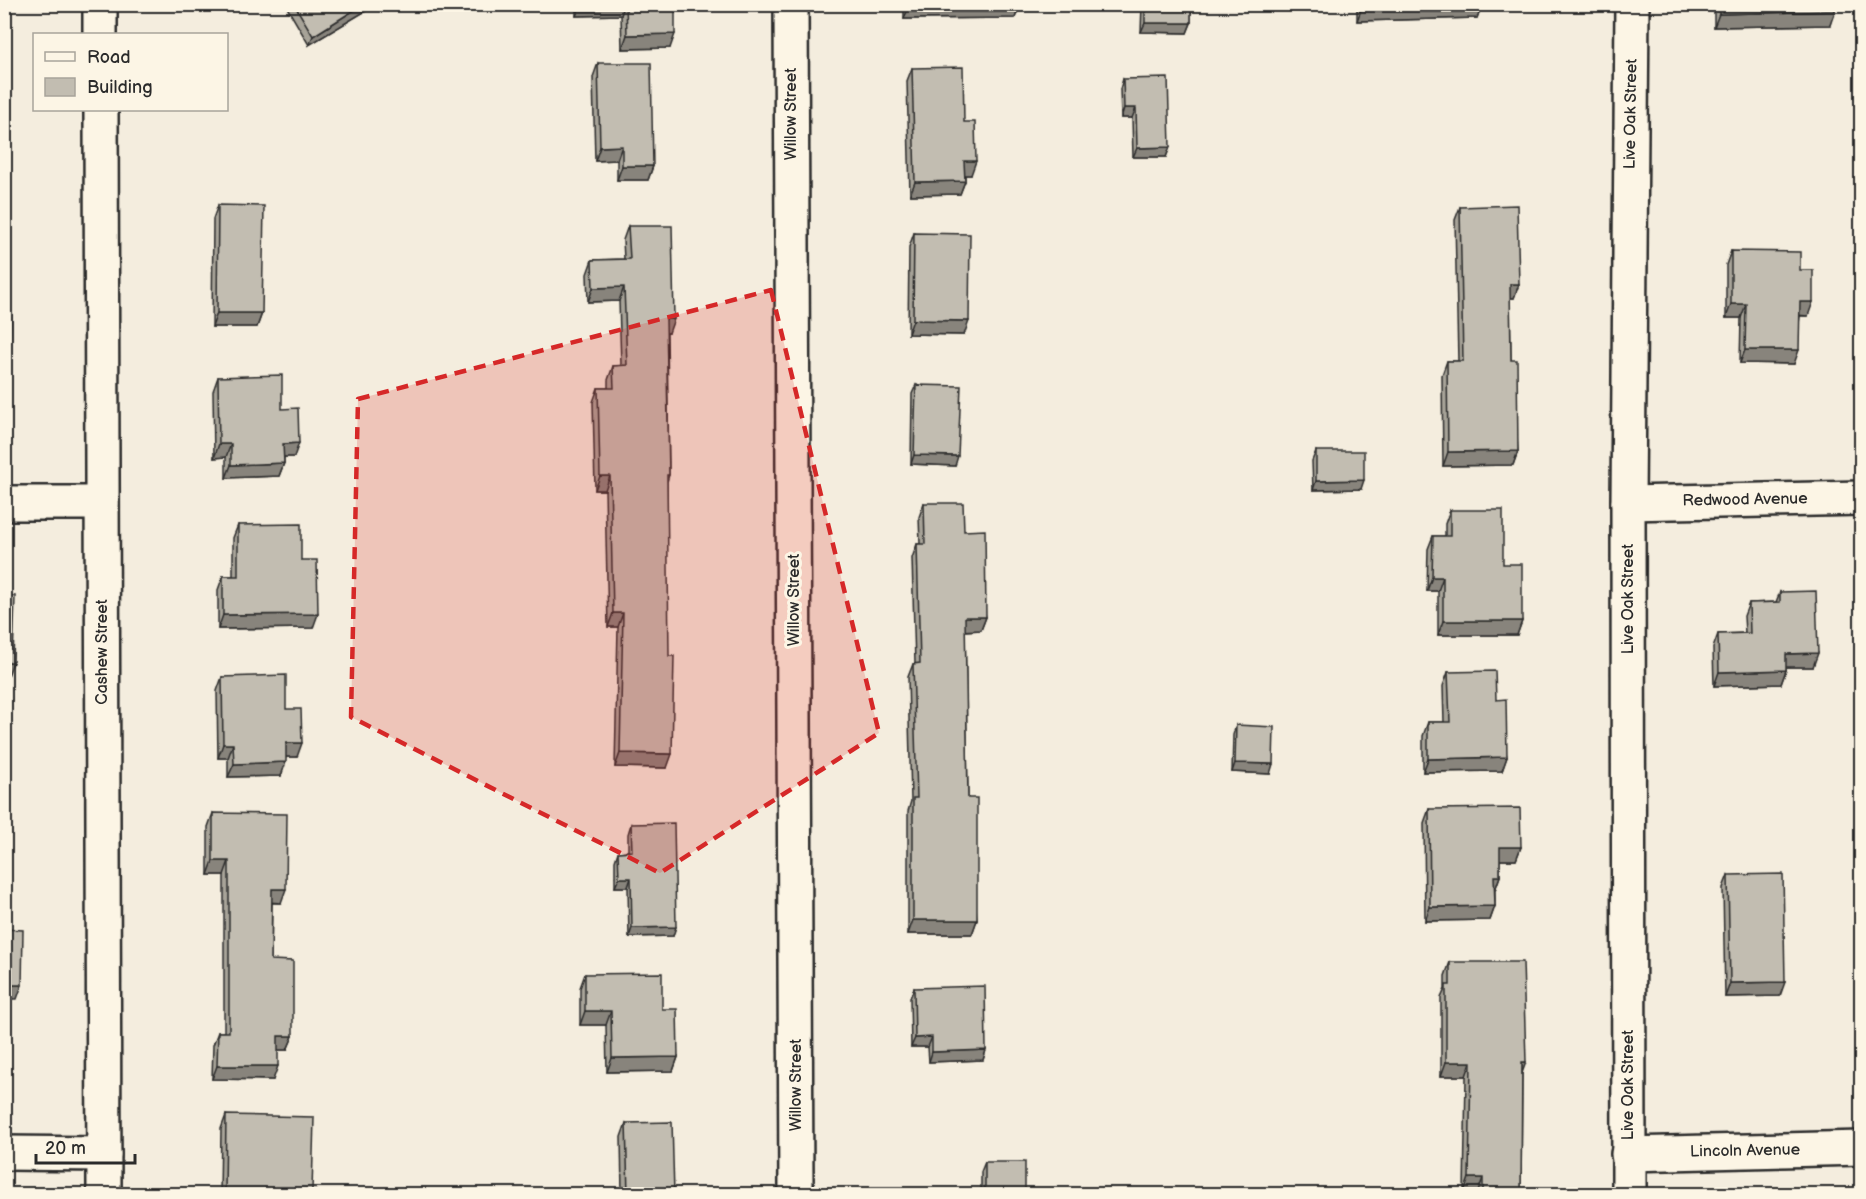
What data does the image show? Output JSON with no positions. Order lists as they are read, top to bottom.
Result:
{
  "streets": {
    "street": [
      "Willow Street",
      "Live Oak Street",
      "Redwood Avenue",
      "Cashew Street",
      "Lincoln Avenue"
    ]
  },
  "crossings": [
    ["Live Oak Street", "Redwood Avenue"],
    ["Live Oak Street", "Lincoln Avenue"]
  ],
  "legend": ["Road", "Building"],
  "scale_bar": "20 m"
}
